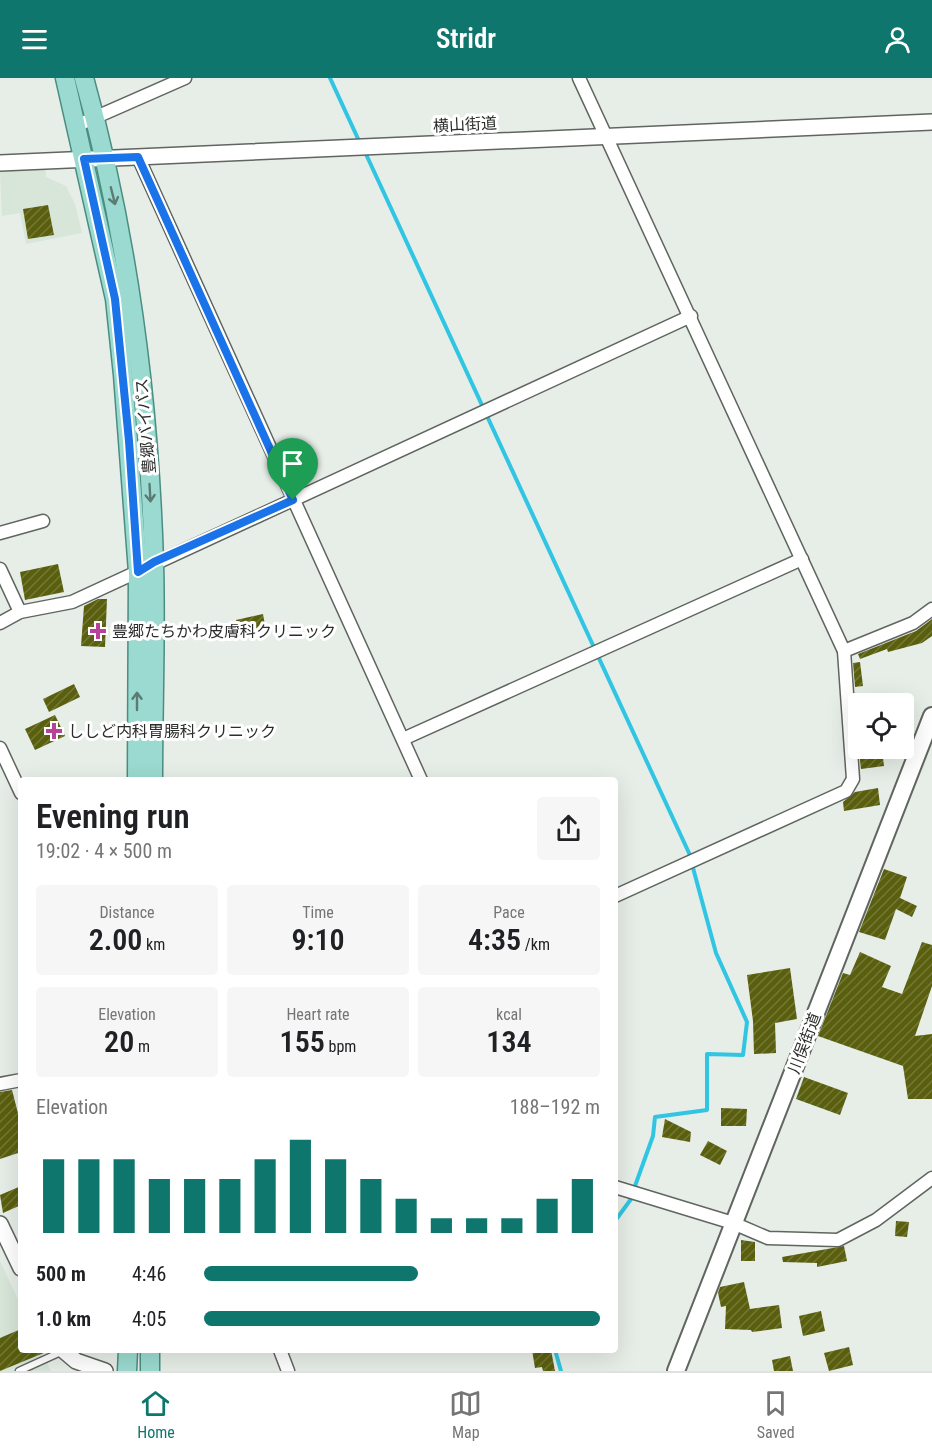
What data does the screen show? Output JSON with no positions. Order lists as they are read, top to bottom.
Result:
{
  "streets": {
    "main road": ["豊郷バイパス", "川俣街道"],
    "street": ["横山街道"]
  },
  "crossings": [
    ["横山街道", "豊郷バイパス"]
  ],
  "places": {
    "health": ["豊郷たちかわ皮膚科クリニック", "ししど内科胃腸科クリニック"]
  },
  "page": {
    "header": "Stridr",
    "heading": ["Evening run", "19:02 · 4 × 500 m"],
    "stats": [
      ["Distance", "2.00 km"],
      ["Time", "9:10"],
      ["Pace", "4:35 /km"],
      ["Elevation", "20 m"],
      ["Heart rate", "155 bpm"],
      ["kcal", "134"]
    ],
    "chart": ["Elevation", "188–192 m"],
    "list": [
      {
        "name": "500 m",
        "note": "4:46"
      },
      {
        "name": "1.0 km",
        "note": "4:05"
      }
    ],
    "tabs": ["Home", "Map", "Saved"]
  }
}
